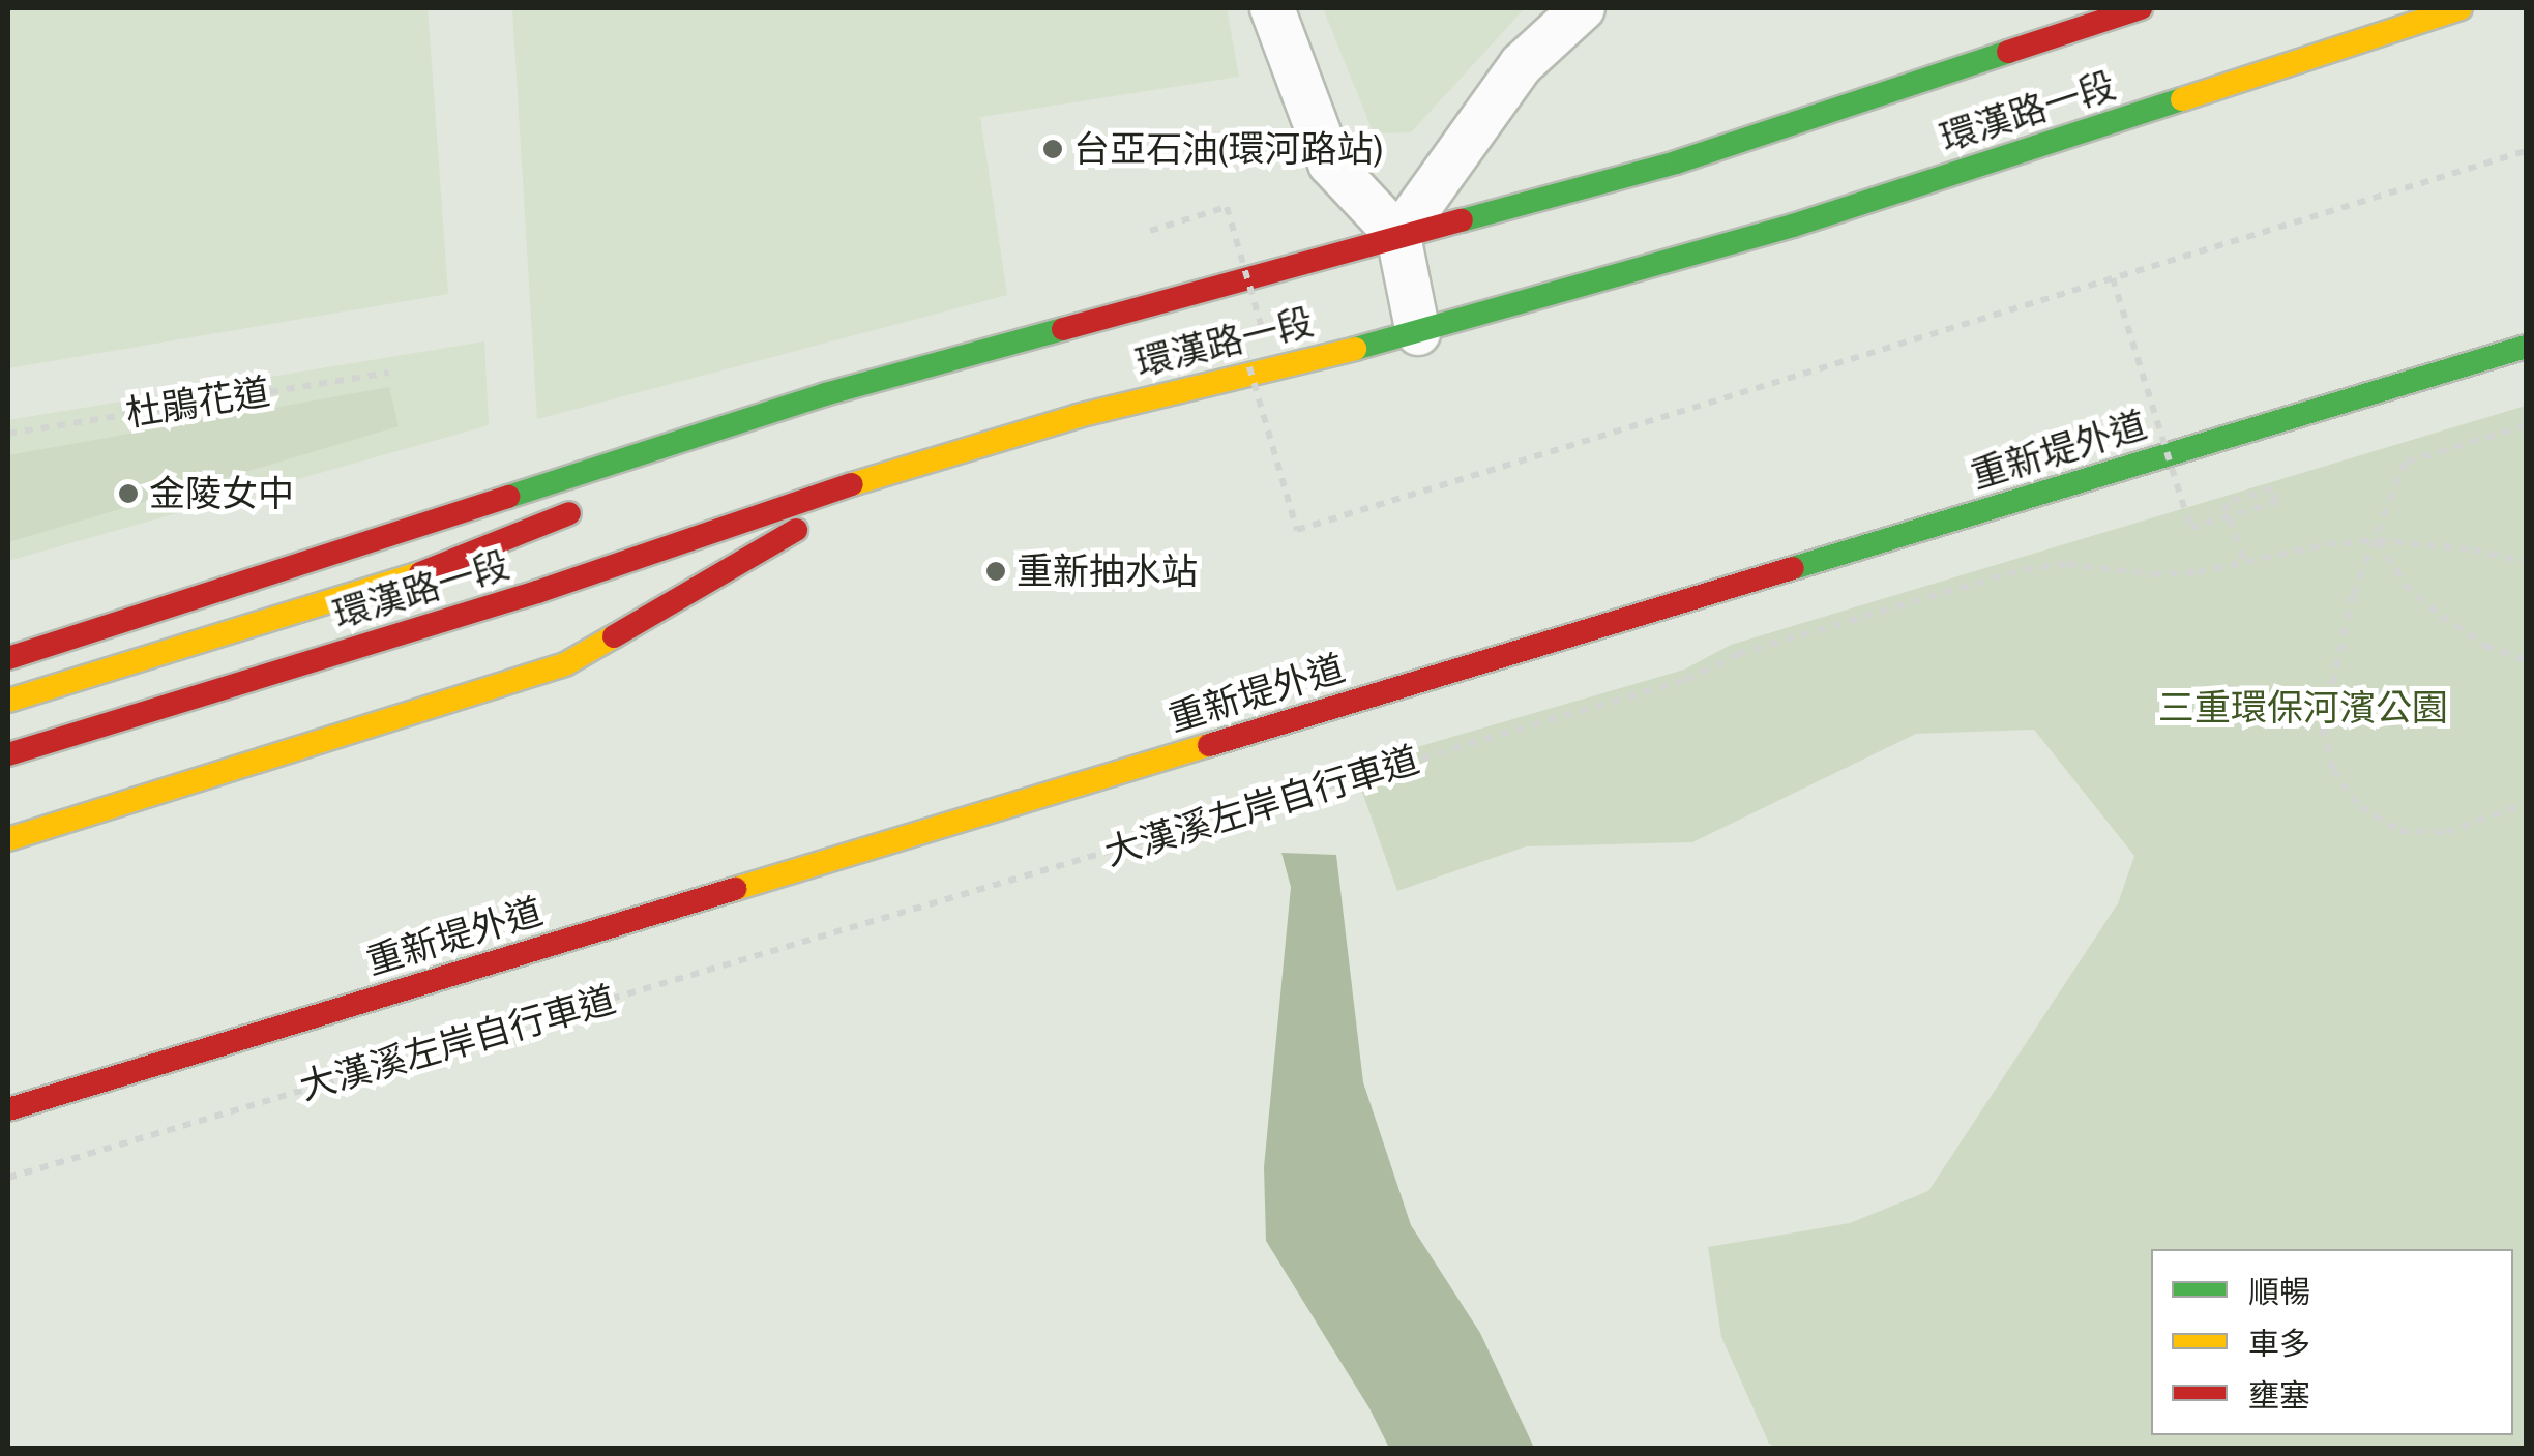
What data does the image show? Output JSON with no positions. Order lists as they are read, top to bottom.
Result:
{
  "streets": {
    "street": ["環漢路一段", "重新堤外道"],
    "path": ["杜鵑花道", "大漢溪左岸自行車道"]
  },
  "parks": ["三重環保河濱公園"],
  "places": ["台亞石油(環河路站)", "金陵女中", "重新抽水站"],
  "legend": ["順暢", "車多", "壅塞"]
}
